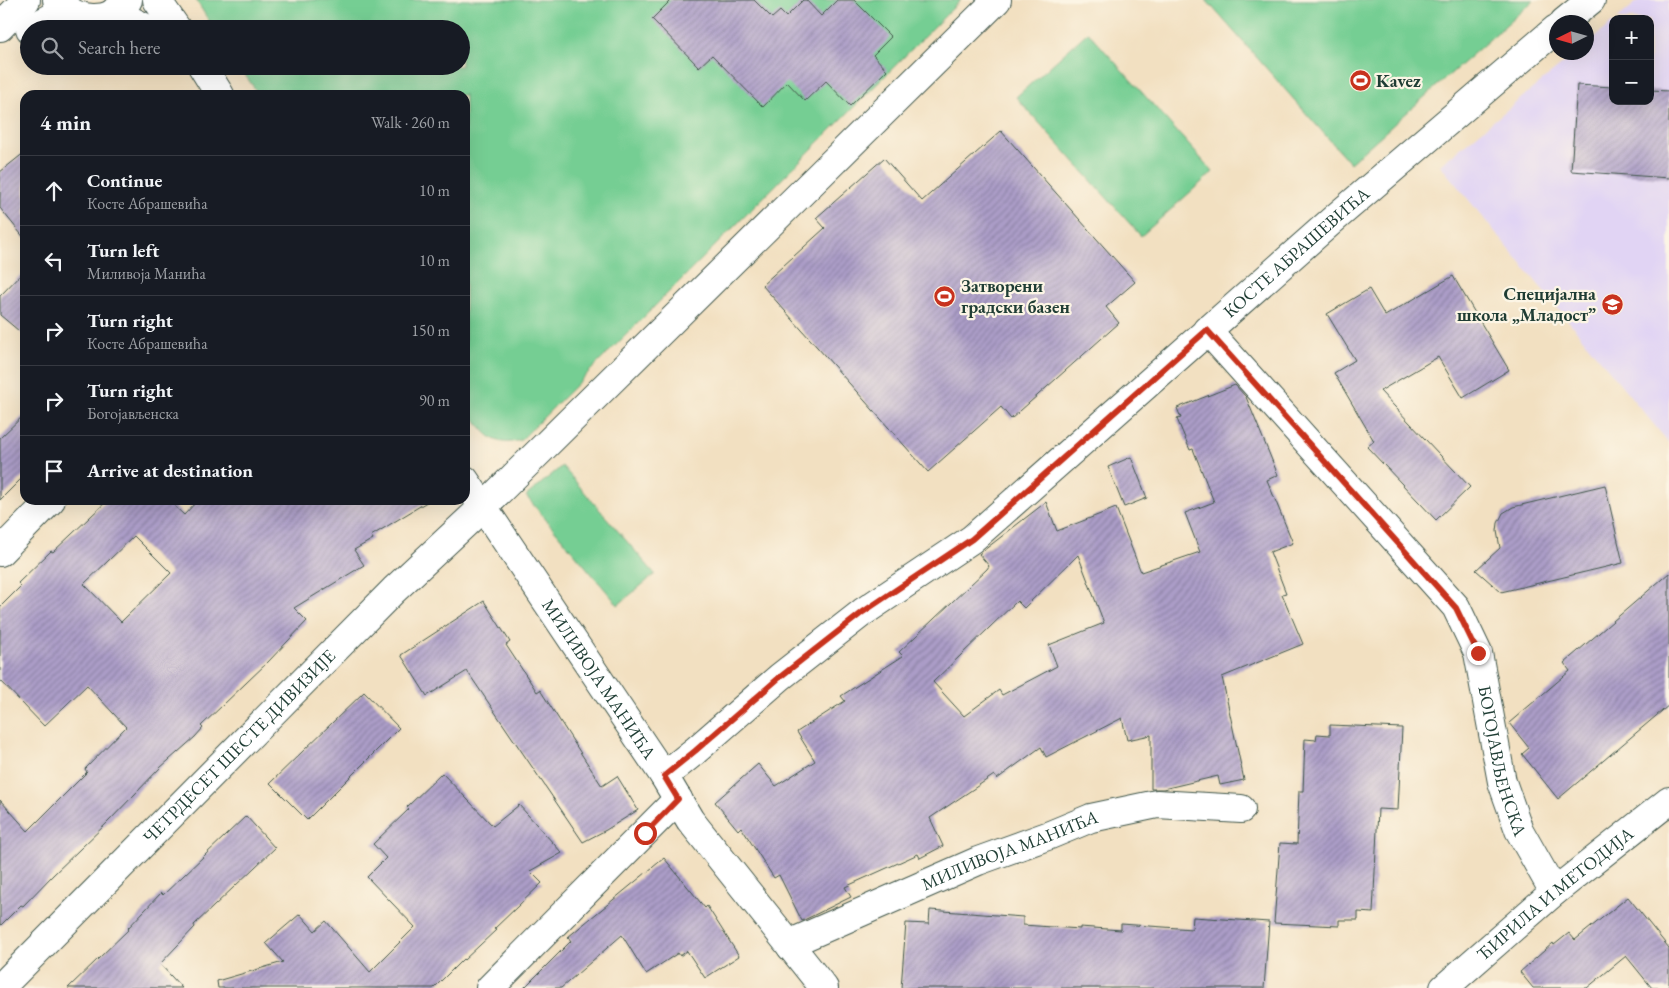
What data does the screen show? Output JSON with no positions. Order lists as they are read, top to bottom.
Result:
{
  "streets": {
    "street": [
      "КОСТЕ АБРАШЕВИЋА",
      "МИЛИВОЈА МАНИЋА",
      "ЧЕТРДЕСЕТ ШЕСТЕ ДИВИЗИЈЕ",
      "БОГОЈАВЉЕНСКА",
      "ЋИРИЛА И МЕТОДИЈА"
    ]
  },
  "crossings": [
    ["КОСТЕ АБРАШЕВИЋА", "МИЛИВОЈА МАНИЋА"],
    ["КОСТЕ АБРАШЕВИЋА", "БОГОЈАВЉЕНСКА"],
    ["МИЛИВОЈА МАНИЋА", "ЧЕТРДЕСЕТ ШЕСТЕ ДИВИЗИЈЕ"],
    ["БОГОЈАВЉЕНСКА", "ЋИРИЛА И МЕТОДИЈА"]
  ],
  "places": {
    "sports": ["Kavez", "Затворени градски базен"],
    "school or university": ["Специјална школа „Младост”"]
  },
  "north": "left",
  "page": {
    "map_buttons": ["+", "−"],
    "search": "Search here",
    "heading": ["4 min", "Walk · 260 m"],
    "list": [
      ["Continue", "Косте Абрашевића", "10 m"],
      ["Turn left", "Миливоја Манића", "10 m"],
      ["Turn right", "Косте Абрашевића", "150 m"],
      ["Turn right", "Богојављенска", "90 m"],
      "Arrive at destination"
    ]
  }
}
